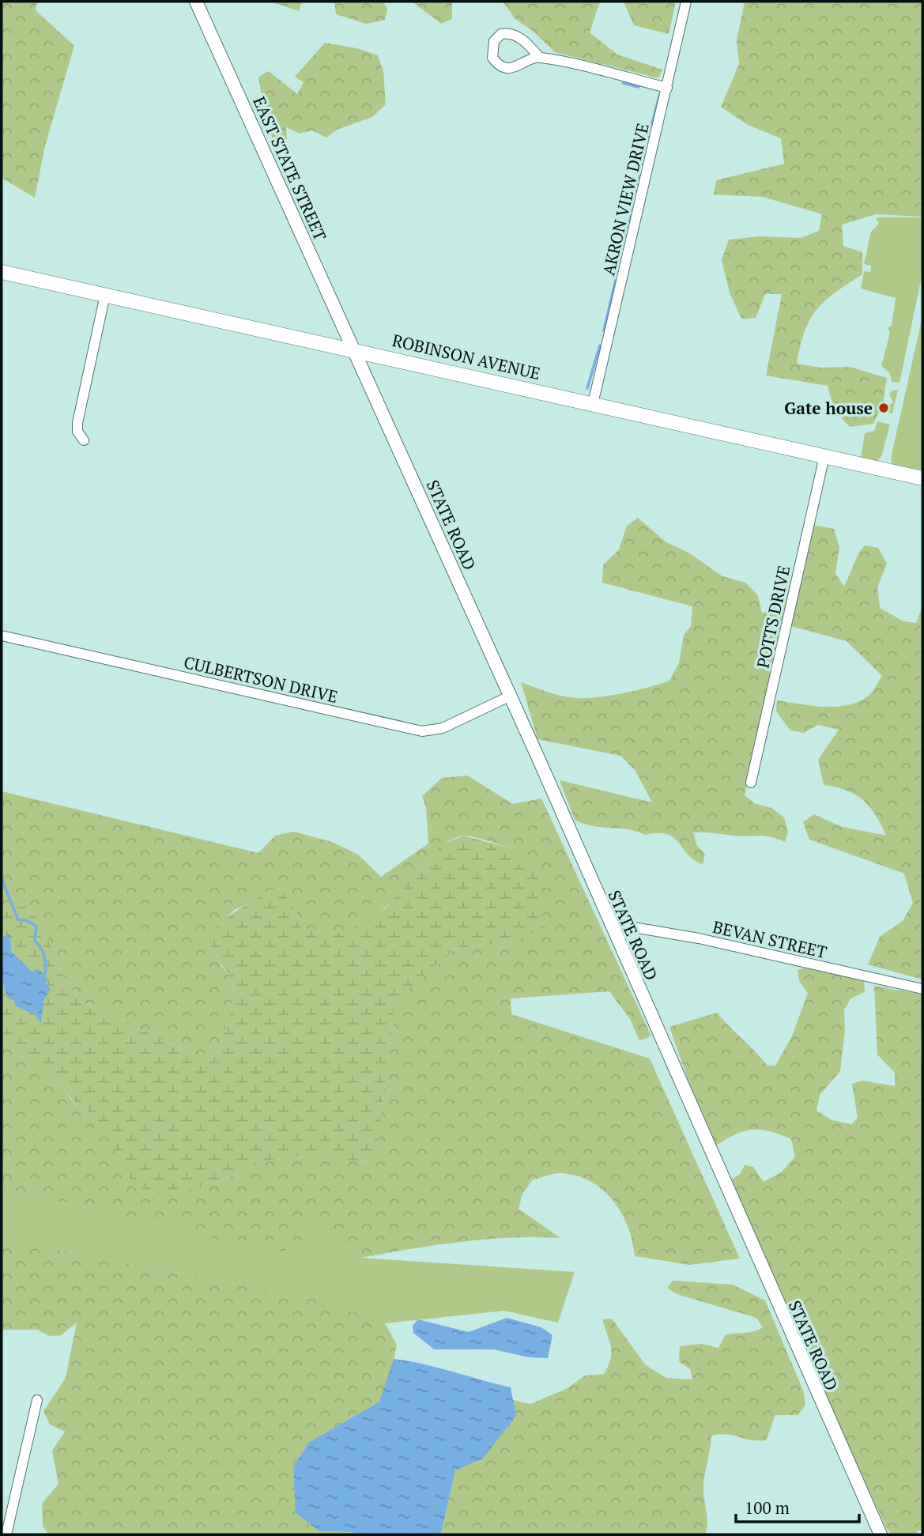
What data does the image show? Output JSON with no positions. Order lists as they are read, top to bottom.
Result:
{
  "streets": {
    "main road": ["ROBINSON AVENUE"],
    "street": [
      "EAST STATE STREET",
      "AKRON VIEW DRIVE",
      "STATE ROAD",
      "POTTS DRIVE",
      "CULBERTSON DRIVE",
      "BEVAN STREET"
    ]
  },
  "crossings": [
    ["EAST STATE STREET", "ROBINSON AVENUE"],
    ["EAST STATE STREET", "STATE ROAD"],
    ["AKRON VIEW DRIVE", "ROBINSON AVENUE"],
    ["ROBINSON AVENUE", "STATE ROAD"],
    ["ROBINSON AVENUE", "POTTS DRIVE"],
    ["STATE ROAD", "CULBERTSON DRIVE"],
    ["STATE ROAD", "BEVAN STREET"]
  ],
  "places": ["Gate house"],
  "scale_bar": "100 m"
}
